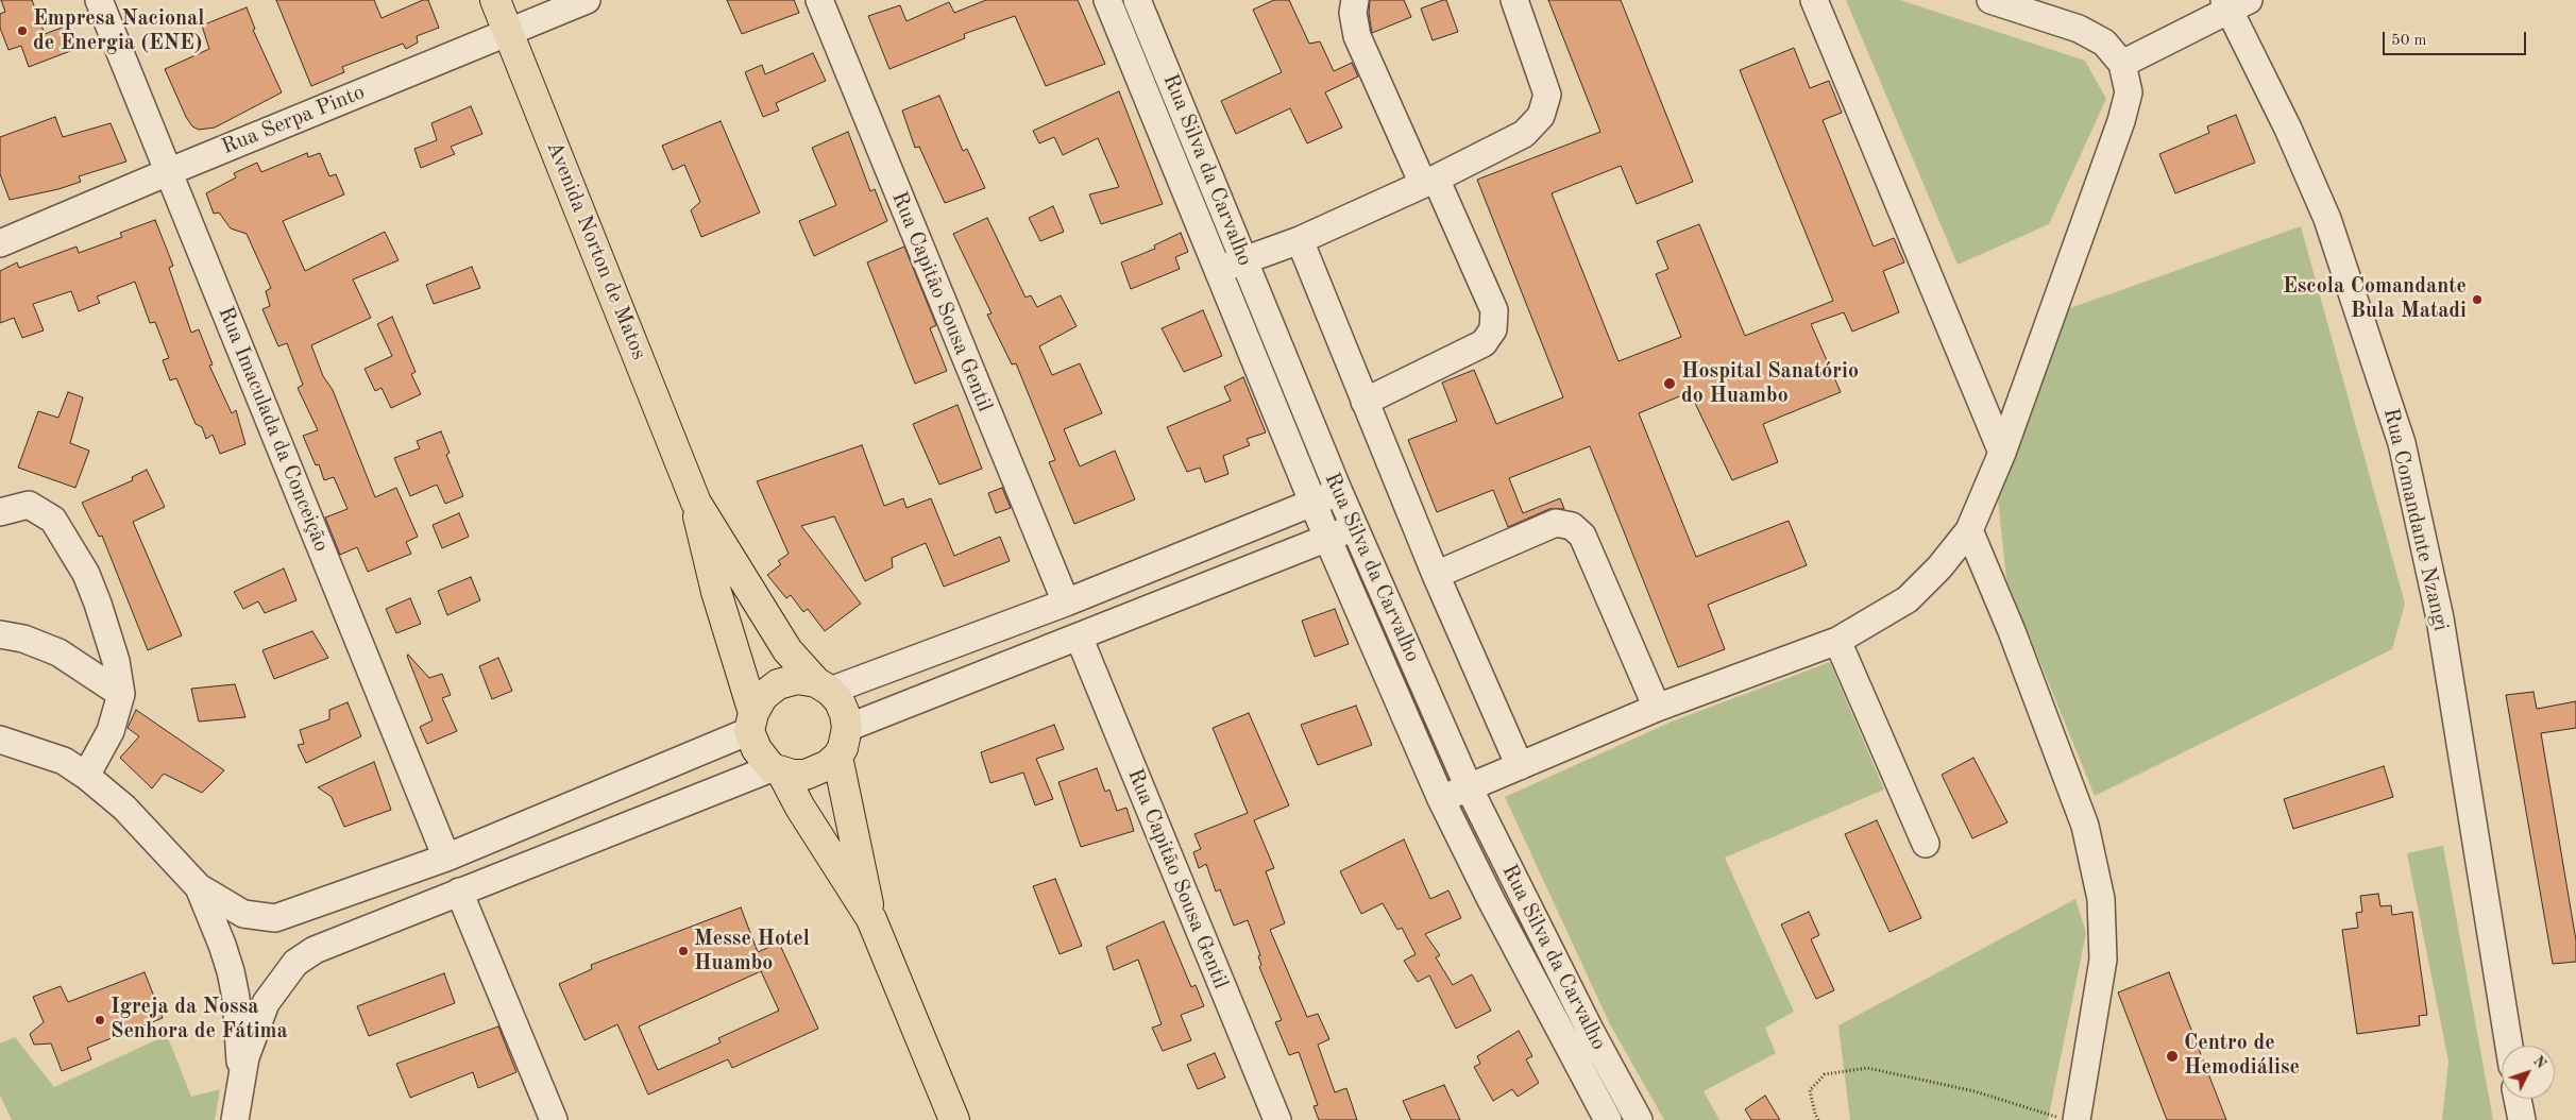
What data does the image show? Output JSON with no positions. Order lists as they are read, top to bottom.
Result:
{
  "streets": {
    "main road": ["Avenida Norton de Matos"],
    "street": [
      "Rua Serpa Pinto",
      "Rua Silva da Carvalho",
      "Rua Capitão Sousa Gentil",
      "Rua Imaculada da Conceição",
      "Rua Comandante Nzangi"
    ]
  },
  "crossings": [
    ["Rua Serpa Pinto", "Avenida Norton de Matos"],
    ["Rua Serpa Pinto", "Rua Imaculada da Conceição"]
  ],
  "places": [
    "Empresa Nacional de Energia (ENE)",
    "Escola Comandante Bula Matadi",
    "Hospital Sanatório do Huambo",
    "Messe Hotel Huambo",
    "Igreja da Nossa Senhora de Fátima",
    "Centro de Hemodiálise"
  ],
  "scale_bar": "50 m",
  "north": "top right"
}
